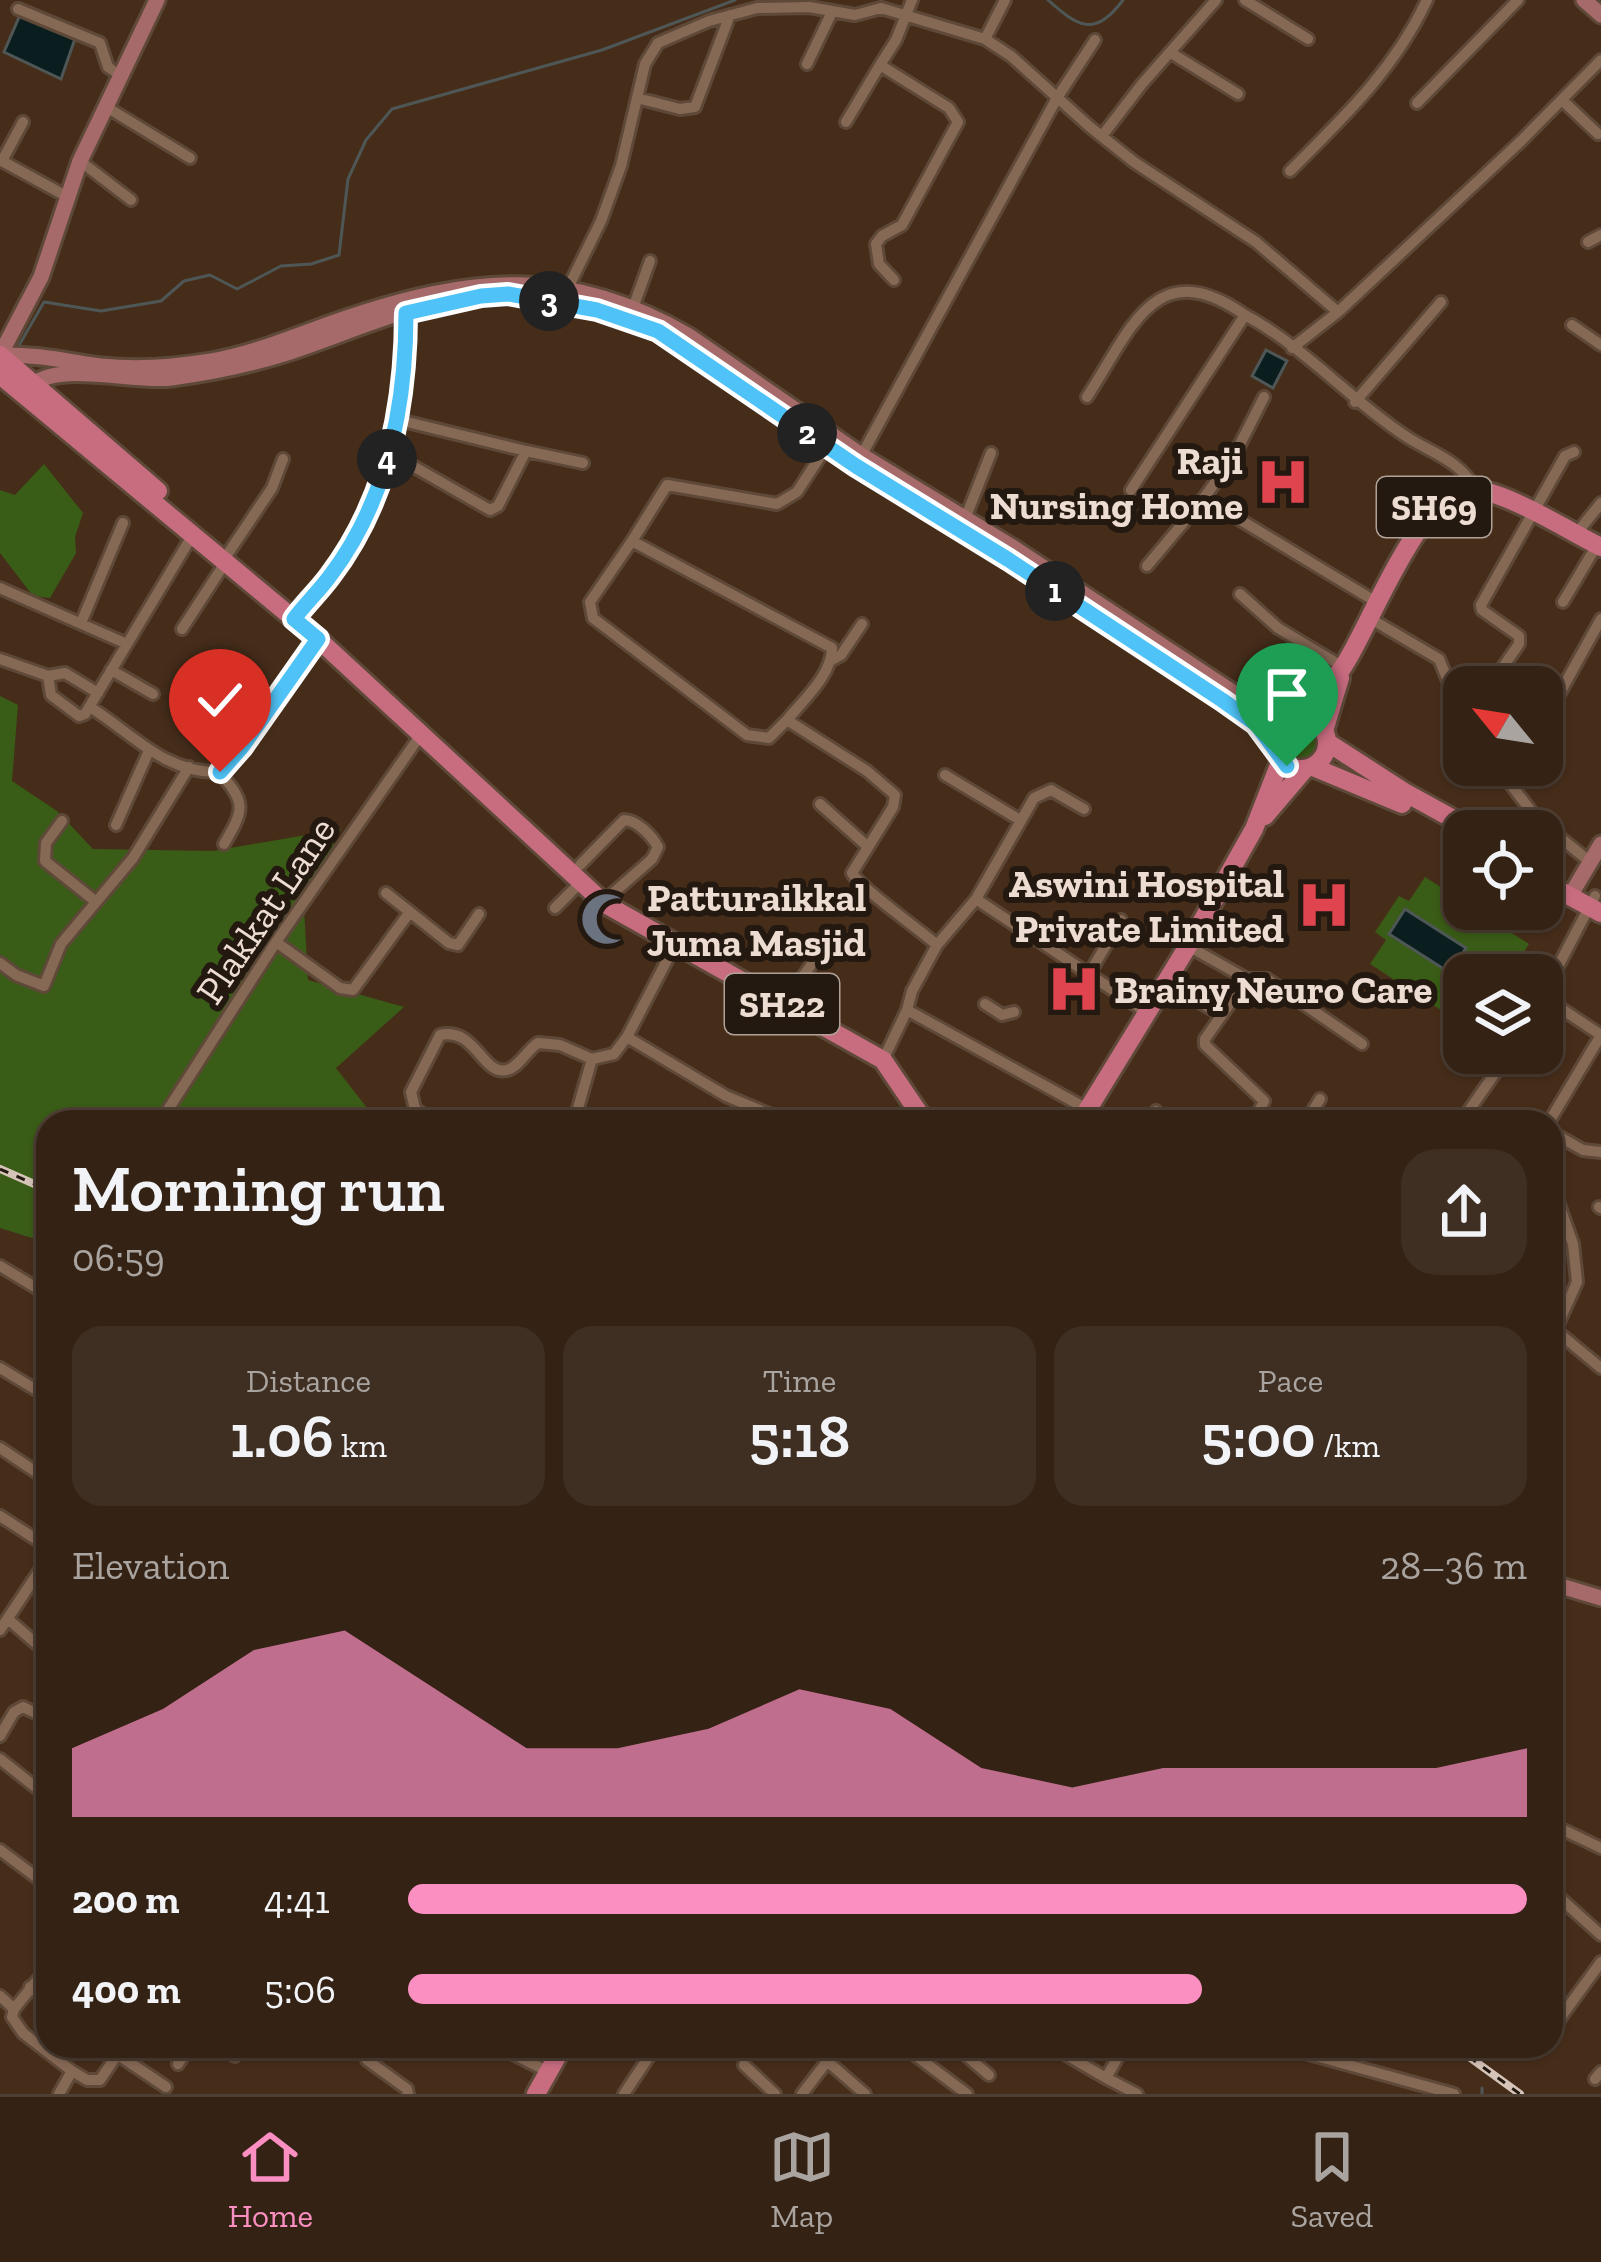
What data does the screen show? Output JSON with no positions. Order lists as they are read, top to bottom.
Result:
{
  "streets": {
    "main road": ["SH69", "SH22"],
    "street": ["Plakkat Lane"]
  },
  "crossings": [
    ["Plakkat Lane", "SH22"]
  ],
  "places": {
    "hospital": ["Raji Nursing Home", "Aswini Hospital Private Limited", "Brainy Neuro Care"],
    "mosque": ["Patturaikkal Juma Masjid"]
  },
  "north": "top left",
  "page": {
    "pins": [
      "3",
      "2",
      "4",
      "1"
    ],
    "heading": ["Morning run", "06:59"],
    "stats": [
      ["Distance", "1.06 km"],
      ["Time", "5:18"],
      ["Pace", "5:00 /km"]
    ],
    "chart": ["Elevation", "28–36 m"],
    "list": [
      {
        "name": "200 m",
        "note": "4:41"
      },
      {
        "name": "400 m",
        "note": "5:06"
      }
    ],
    "tabs": ["Home", "Map", "Saved"]
  }
}
